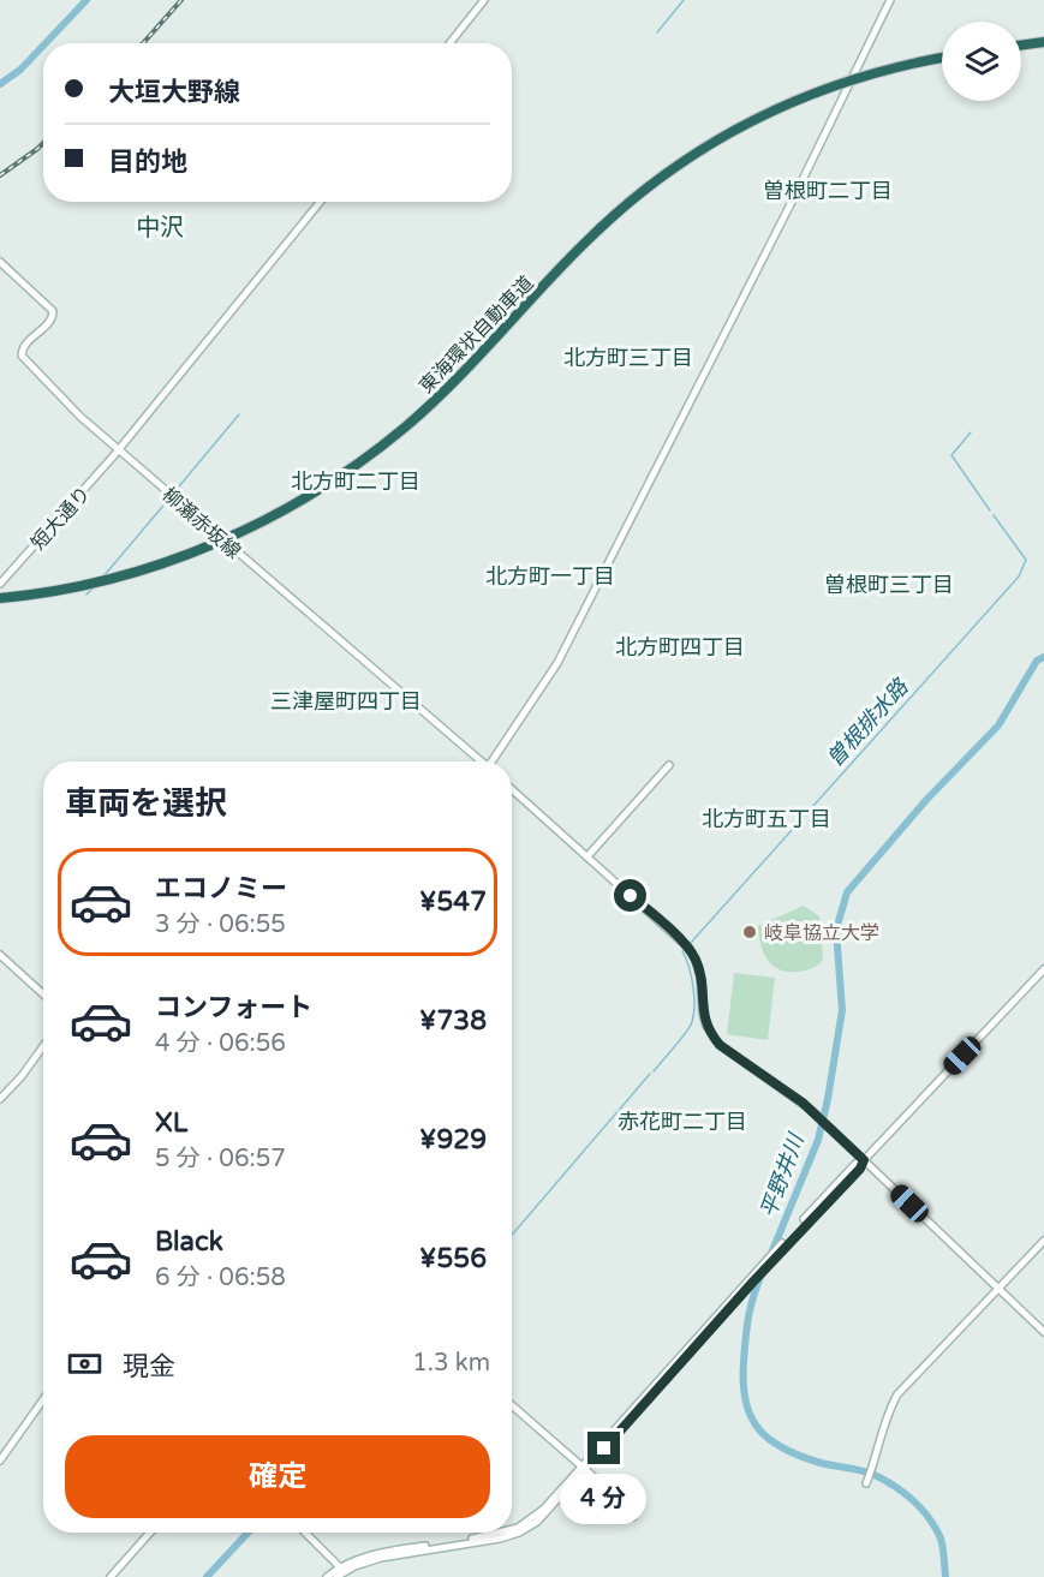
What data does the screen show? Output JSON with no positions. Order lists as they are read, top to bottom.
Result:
{
  "streets": {
    "highway": ["東海環状自動車道"],
    "main road": ["短大通り", "柳瀬赤坂線"]
  },
  "crossings": [
    ["短大通り", "柳瀬赤坂線"]
  ],
  "districts": [
    "曽根町二丁目",
    "中沢",
    "北方町三丁目",
    "北方町二丁目",
    "北方町一丁目",
    "曽根町三丁目",
    "北方町四丁目",
    "三津屋町四丁目",
    "北方町五丁目",
    "赤花町二丁目"
  ],
  "water": ["曽根排水路", "平野井川"],
  "places": ["岐阜協立大学"],
  "page": {
    "banner": ["大垣大野線", "目的地"],
    "heading": "車両を選択",
    "list": [
      {
        "name": "エコノミー",
        "note": "3 分 · 06:55",
        "value": "¥547"
      },
      {
        "name": "コンフォート",
        "note": "4 分 · 06:56",
        "value": "¥738"
      },
      {
        "name": "XL",
        "note": "5 分 · 06:57",
        "value": "¥929"
      },
      {
        "name": "Black",
        "note": "6 分 · 06:58",
        "value": "¥556"
      }
    ],
    "pay": ["現金", "1.3 km"],
    "buttons": "確定",
    "bubble": "4 分"
  }
}
